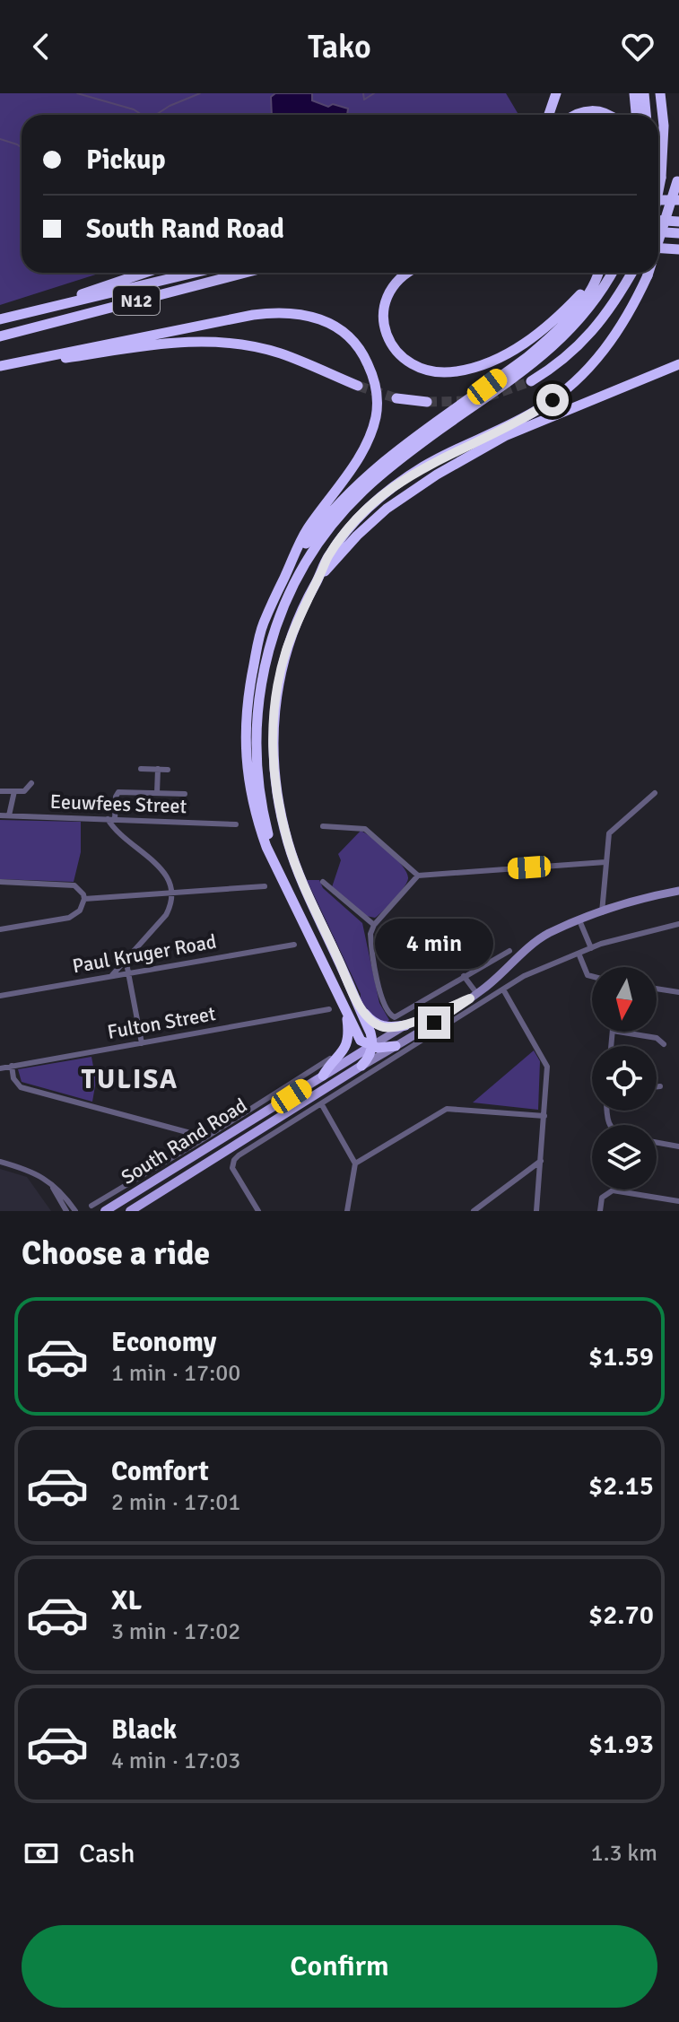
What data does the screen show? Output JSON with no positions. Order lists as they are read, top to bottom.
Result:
{
  "streets": {
    "highway": ["N12"],
    "main road": ["South Rand Road"],
    "street": ["Eeuwfees Street", "Paul Kruger Road", "Fulton Street"]
  },
  "districts": ["TULISA"],
  "north": "bottom",
  "page": {
    "header": "Tako",
    "banner": ["Pickup", "South Rand Road"],
    "bubble": "4 min",
    "heading": "Choose a ride",
    "list": [
      {
        "name": "Economy",
        "note": "1 min · 17:00",
        "value": "$1.59"
      },
      {
        "name": "Comfort",
        "note": "2 min · 17:01",
        "value": "$2.15"
      },
      {
        "name": "XL",
        "note": "3 min · 17:02",
        "value": "$2.70"
      },
      {
        "name": "Black",
        "note": "4 min · 17:03",
        "value": "$1.93"
      }
    ],
    "pay": ["Cash", "1.3 km"],
    "buttons": "Confirm"
  }
}
